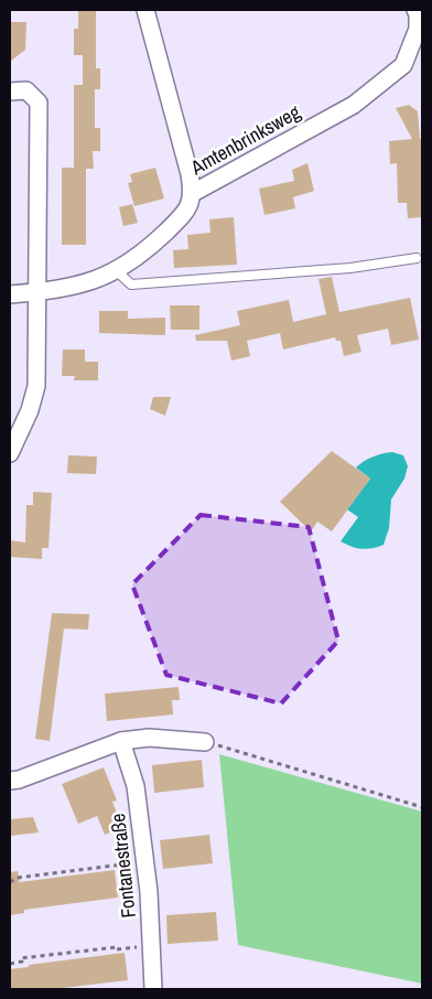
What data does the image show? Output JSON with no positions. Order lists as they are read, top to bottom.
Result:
{
  "streets": {
    "street": ["Amtenbrinksweg", "Fontanestraße"]
  }
}
